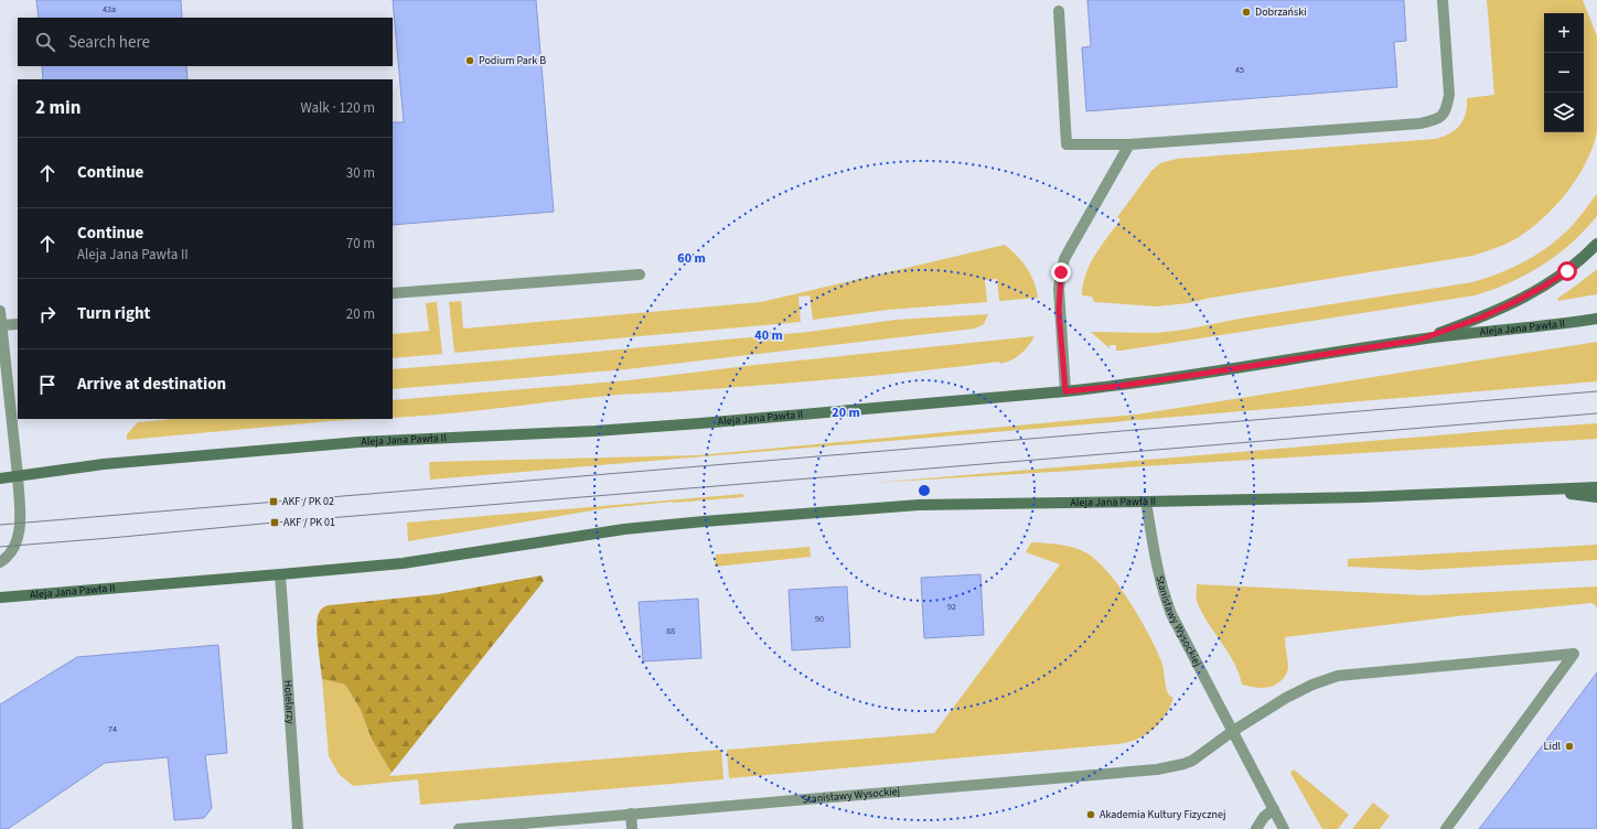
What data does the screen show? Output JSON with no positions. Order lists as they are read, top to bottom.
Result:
{
  "streets": {
    "main road": ["Aleja Jana Pawła II"],
    "street": ["Stanisławy Wysockiej", "Hotelarzy"]
  },
  "crossings": [
    ["Aleja Jana Pawła II", "Stanisławy Wysockiej"],
    ["Aleja Jana Pawła II", "Hotelarzy"]
  ],
  "places": {
    "other": [
      "Dobrzański",
      "Podium Park B",
      "Lidl",
      "Akademia Kultury Fizycznej"
    ],
    "transit": ["AKF / PK 02", "AKF / PK 01"]
  },
  "house_numbers": [
    "43a",
    "45",
    "92",
    "90",
    "88",
    "74"
  ],
  "page": {
    "map_buttons": ["+", "−"],
    "search": "Search here",
    "heading": ["2 min", "Walk · 120 m"],
    "list": [
      ["Continue", "30 m"],
      ["Continue", "Aleja Jana Pawła II", "70 m"],
      ["Turn right", "20 m"],
      "Arrive at destination"
    ]
  },
  "rings": ["60 m", "40 m", "20 m"]
}
